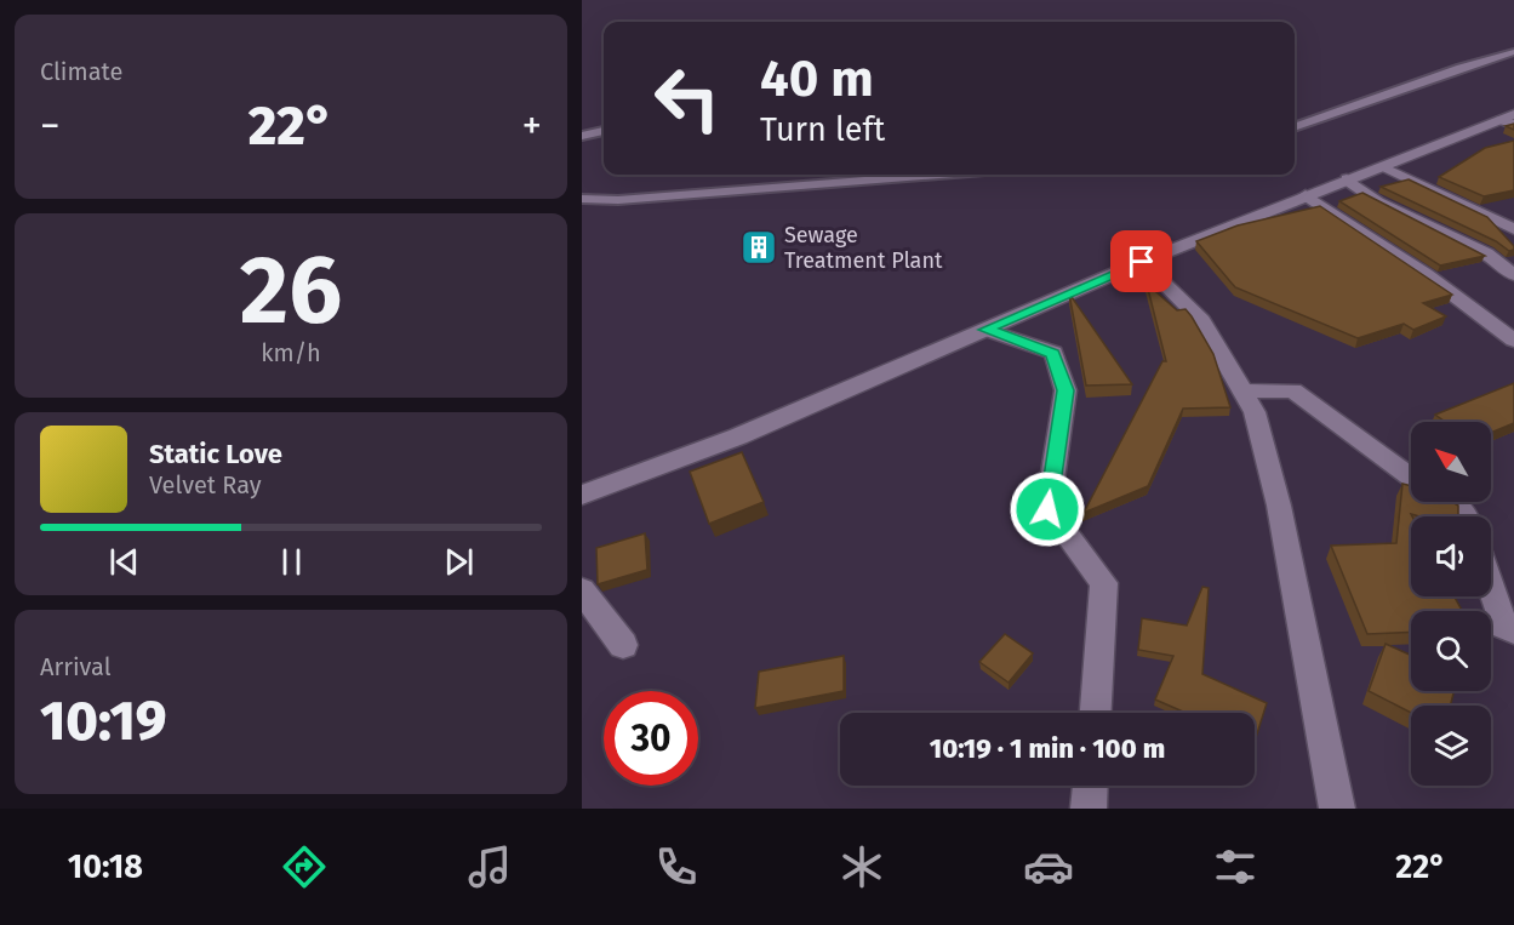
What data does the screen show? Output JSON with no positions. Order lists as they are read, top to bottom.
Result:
{
  "places": {
    "building": ["Sewage Treatment Plant"]
  },
  "north": "top left",
  "page": {
    "tile": [
      "Climate",
      ["26", "km/h"],
      ["Arrival", "10:19"]
    ],
    "turn": ["40 m", "Turn left"],
    "heat": ["−", "22°", "+"],
    "song": ["Static Love", "Velvet Ray"],
    "limit": "30",
    "trip": "10:19 · 1 min · 100 m",
    "tabs": ["10:18", "22°"]
  }
}
